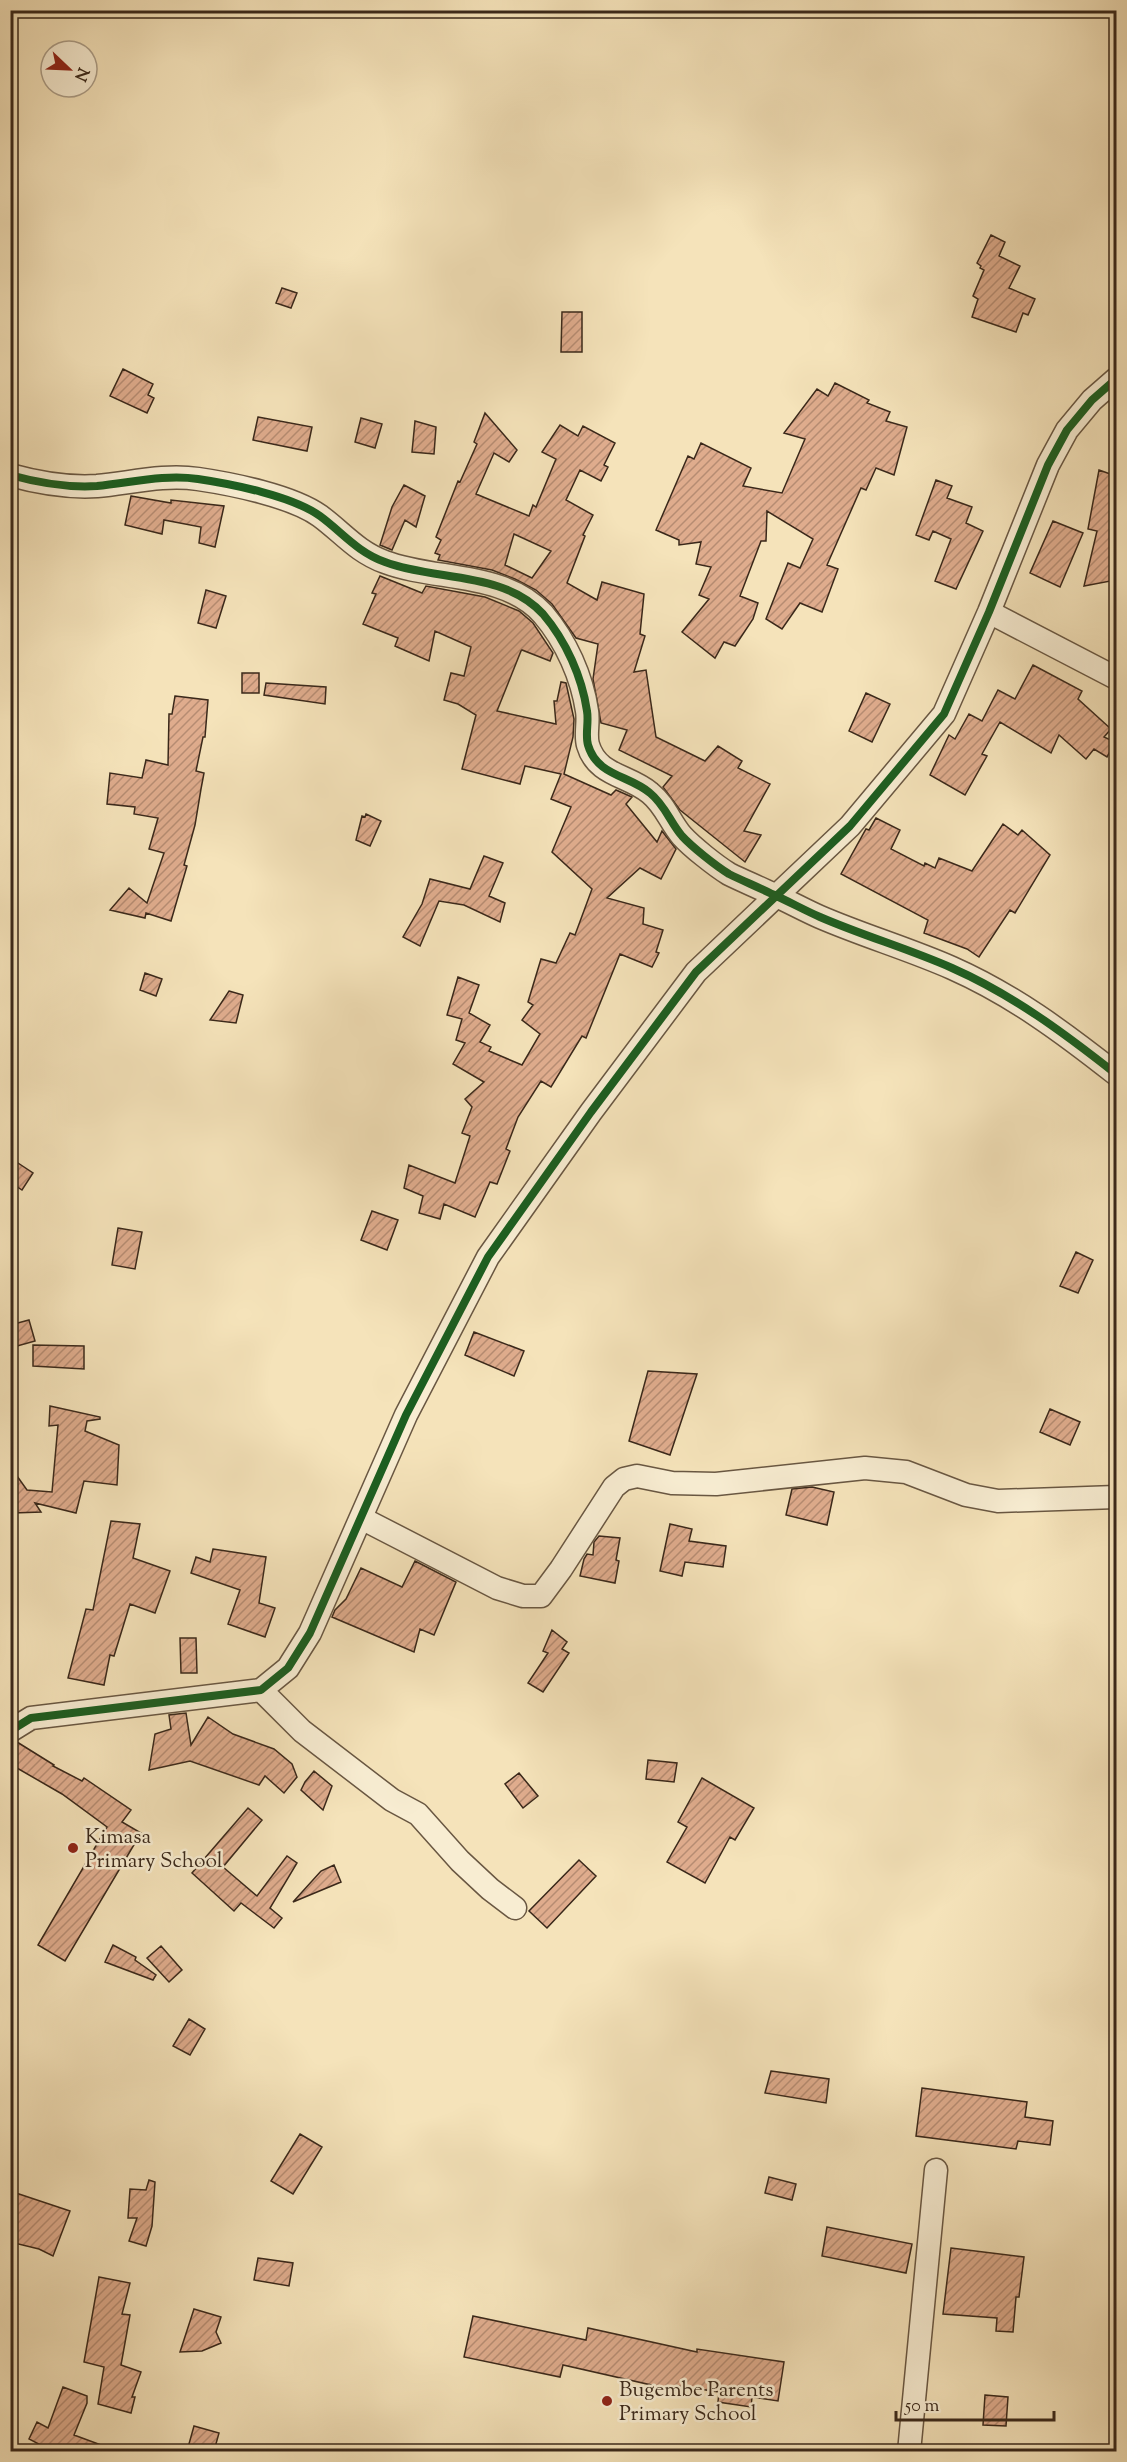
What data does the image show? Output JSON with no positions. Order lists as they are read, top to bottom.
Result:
{
  "places": ["Kimasa Primary School", "Bugembe Parents Primary School"],
  "scale_bar": "50 m",
  "north": "bottom right"
}
